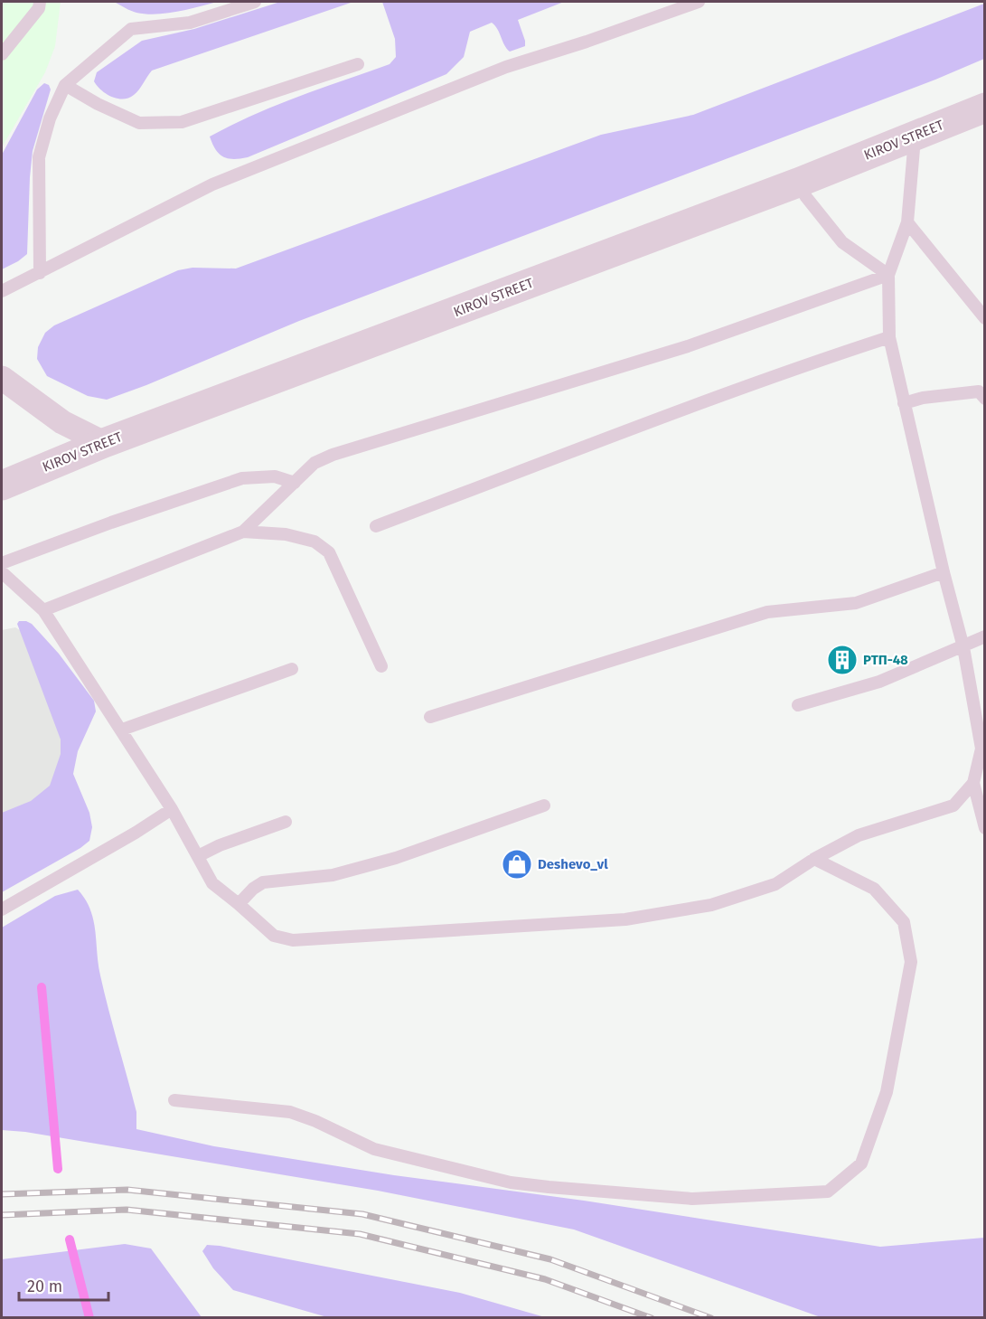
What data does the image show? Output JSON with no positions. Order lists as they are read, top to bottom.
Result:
{
  "streets": {
    "street": ["KIROV STREET"]
  },
  "places": {
    "building": ["РТП-48"],
    "shop": ["Deshevo_vl"]
  },
  "scale_bar": "20 m"
}
